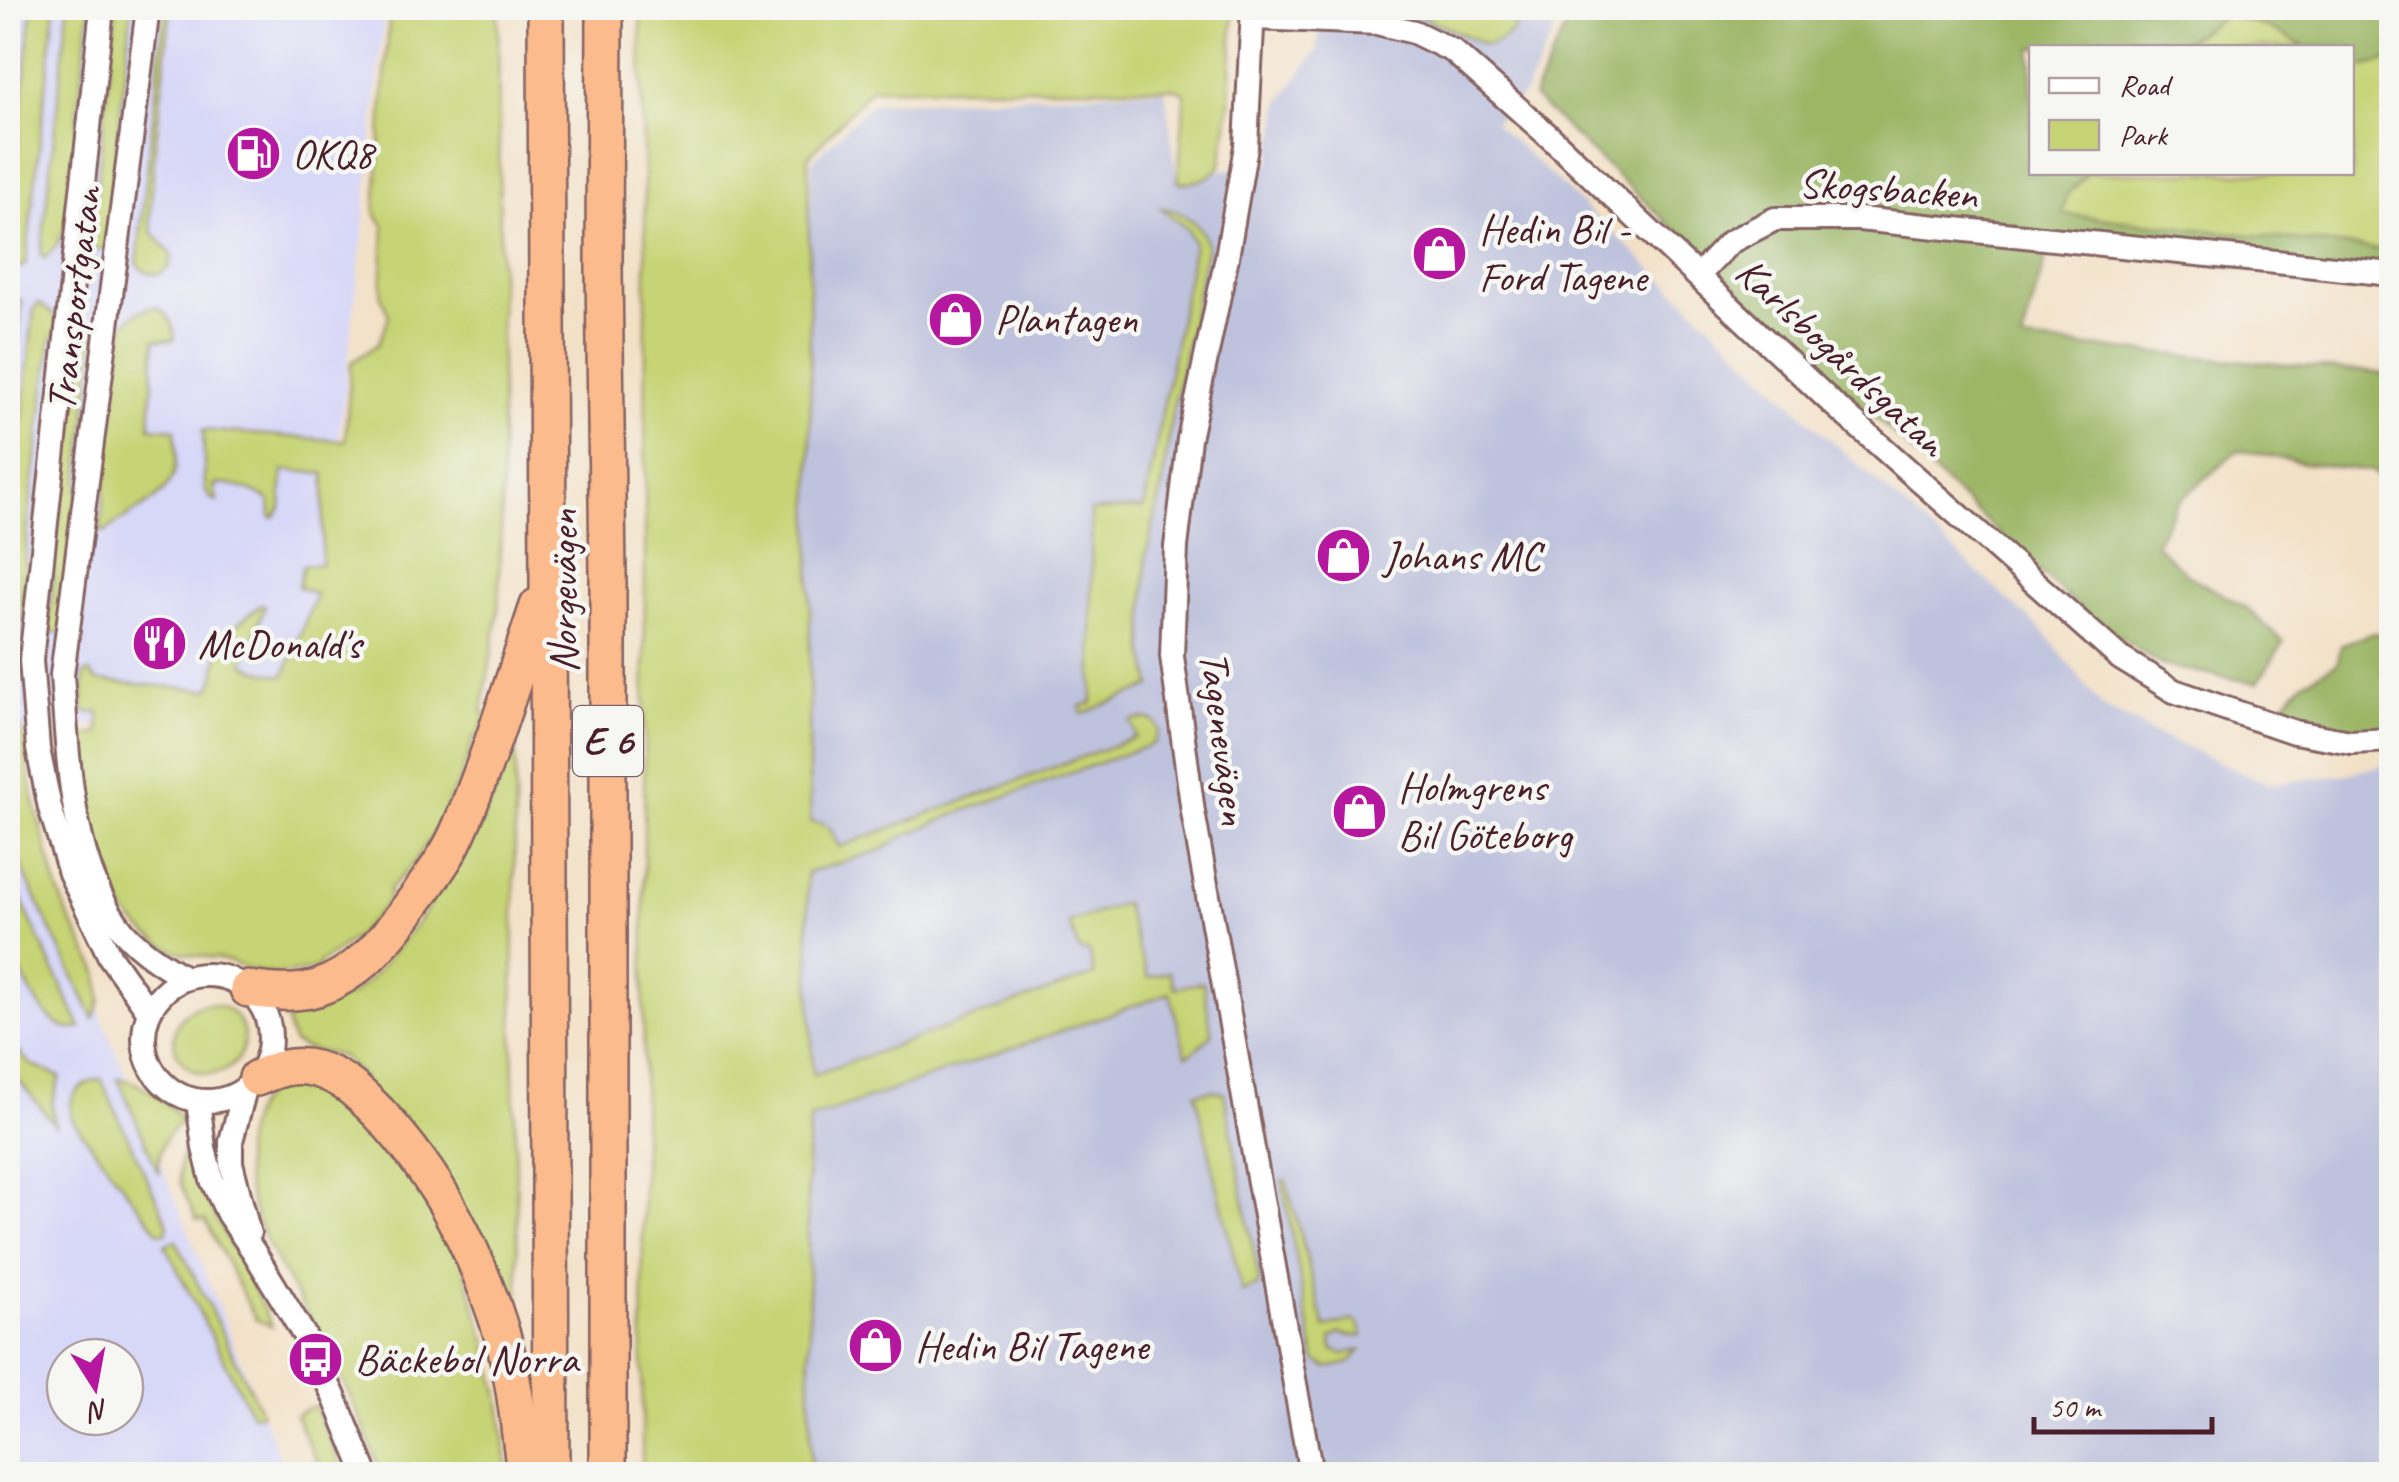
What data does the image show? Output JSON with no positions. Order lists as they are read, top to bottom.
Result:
{
  "streets": {
    "highway": ["Norgevägen", "E 6"],
    "street": [
      "Skogsbacken",
      "Transportgatan",
      "Karlsbogårdsgatan",
      "Tagenevägen"
    ]
  },
  "crossings": [
    ["Skogsbacken", "Karlsbogårdsgatan"],
    ["Karlsbogårdsgatan", "Tagenevägen"]
  ],
  "places": {
    "fuel station": ["OKQ8"],
    "shop": [
      "Hedin Bil - Ford Tagene",
      "Plantagen",
      "Johans MC",
      "Holmgrens Bil Göteborg",
      "Hedin Bil Tagene"
    ],
    "restaurant": ["McDonald's"],
    "bus stop": ["Bäckebol Norra"]
  },
  "legend": ["Road", "Park"],
  "scale_bar": "50 m",
  "north": "bottom"
}
